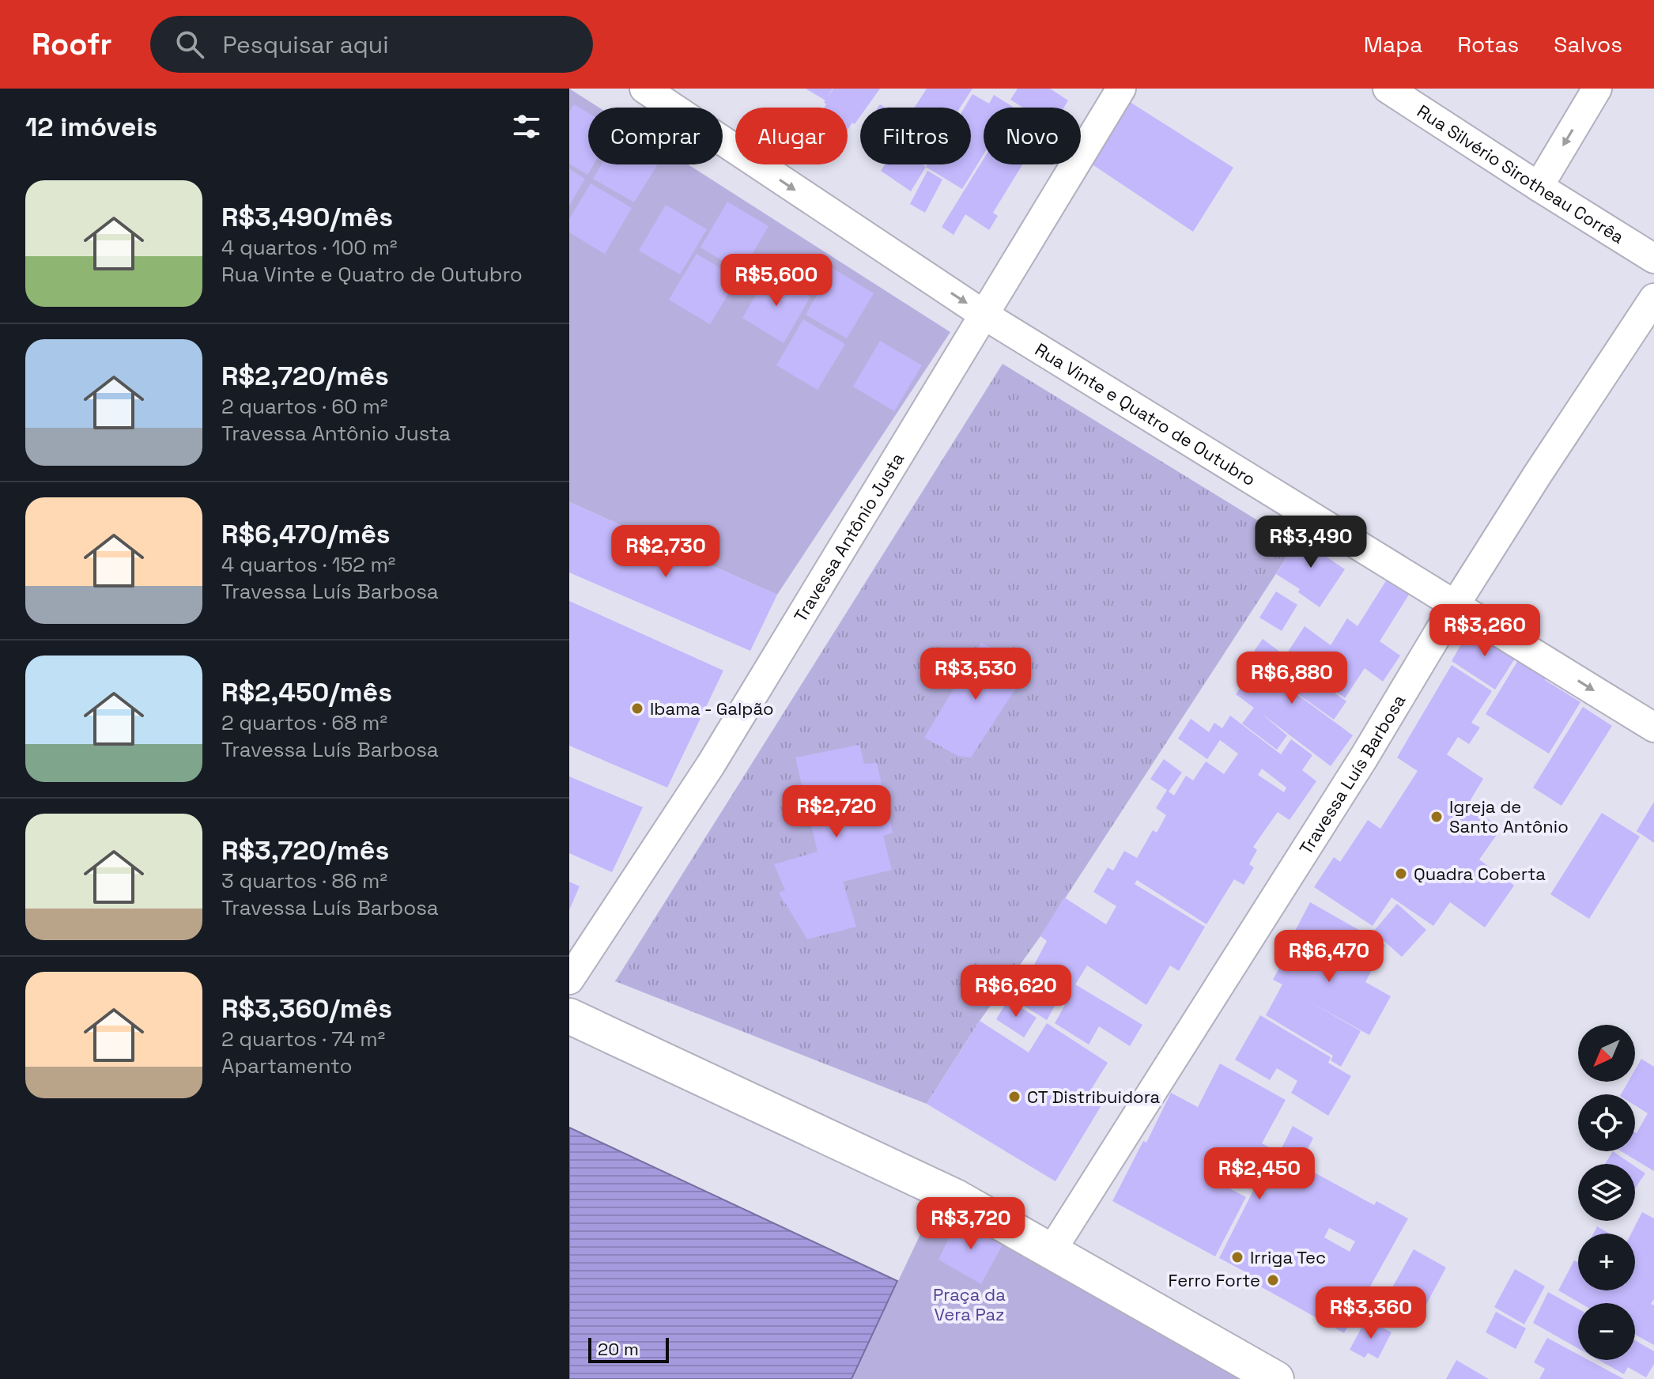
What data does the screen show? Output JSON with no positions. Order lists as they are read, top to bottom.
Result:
{
  "streets": {
    "street": [
      "Rua Silvério Sirotheau Corrêa",
      "Rua Vinte e Quatro de Outubro",
      "Travessa Antônio Justa",
      "Travessa Luís Barbosa"
    ]
  },
  "crossings": [
    ["Rua Vinte e Quatro de Outubro", "Travessa Antônio Justa"],
    ["Rua Vinte e Quatro de Outubro", "Travessa Luís Barbosa"]
  ],
  "one_way": ["Rua Vinte e Quatro de Outubro"],
  "parks": ["Praça da Vera Paz"],
  "places": [
    "Ibama - Galpão",
    "Igreja de Santo Antônio",
    "Quadra Coberta",
    "CT Distribuidora",
    "Irriga Tec",
    "Ferro Forte"
  ],
  "scale_bar": "20 m",
  "north": "bottom left",
  "page": {
    "header": "Roofr",
    "search": "Pesquisar aqui",
    "nav": ["Mapa", "Rotas", "Salvos"],
    "heading": "12 imóveis",
    "chip": [
      "Comprar",
      "Alugar",
      "Filtros",
      "Novo"
    ],
    "list": [
      {
        "name": "R$3,490/mês",
        "note": "4 quartos · 100 m² · Rua Vinte e Quatro de Outubro"
      },
      {
        "name": "R$2,720/mês",
        "note": "2 quartos · 60 m² · Travessa Antônio Justa"
      },
      {
        "name": "R$6,470/mês",
        "note": "4 quartos · 152 m² · Travessa Luís Barbosa"
      },
      {
        "name": "R$2,450/mês",
        "note": "2 quartos · 68 m² · Travessa Luís Barbosa"
      },
      {
        "name": "R$3,720/mês",
        "note": "3 quartos · 86 m² · Travessa Luís Barbosa"
      },
      {
        "name": "R$3,360/mês",
        "note": "2 quartos · 74 m² · Apartamento"
      }
    ],
    "price": [
      "R$5,600",
      "R$3,490",
      "R$2,730",
      "R$3,260",
      "R$3,530",
      "R$6,880",
      "R$2,720",
      "R$6,470",
      "R$6,620",
      "R$2,450",
      "R$3,720",
      "R$3,360"
    ],
    "map_buttons": ["+", "−"],
    "scale": "20 m"
  }
}
